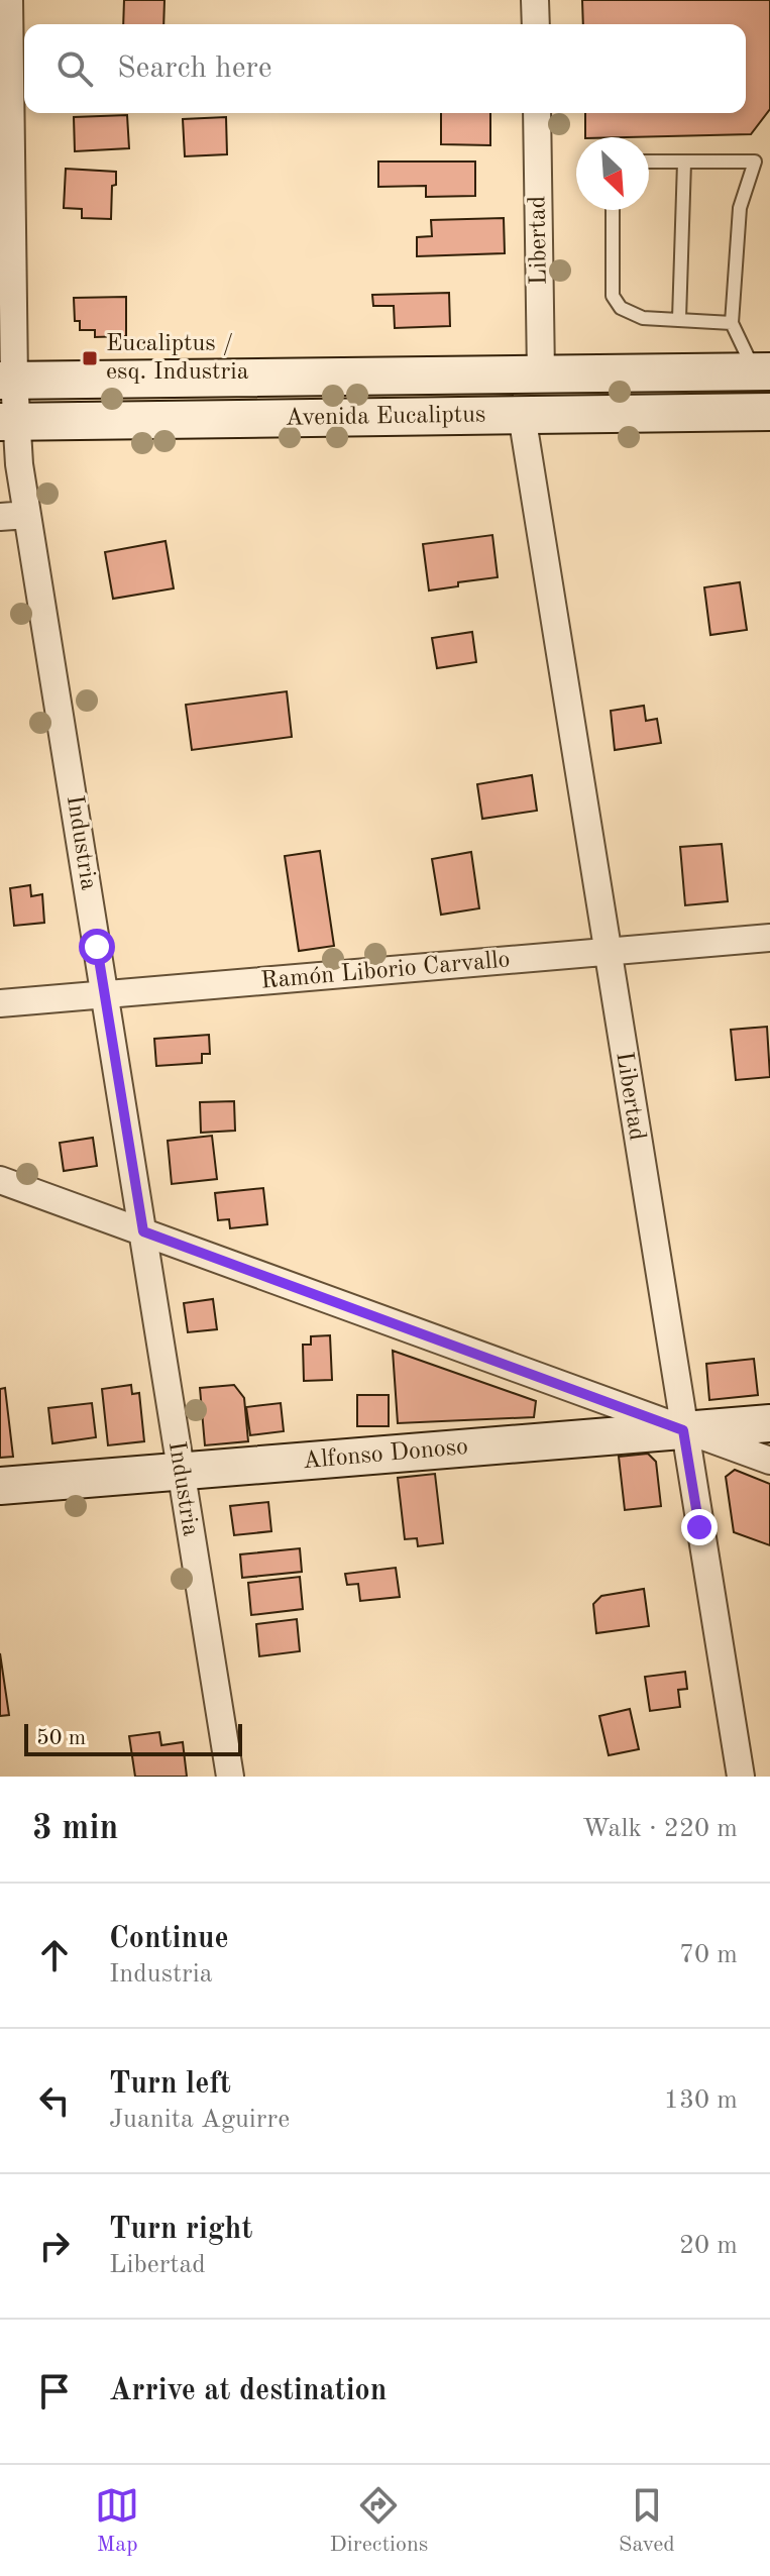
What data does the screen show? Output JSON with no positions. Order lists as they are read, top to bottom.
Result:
{
  "streets": {
    "main road": ["Avenida Eucaliptus", "Alfonso Donoso"],
    "street": ["Libertad", "Industria", "Ramón Liborio Carvallo"]
  },
  "crossings": [
    ["Libertad", "Avenida Eucaliptus"],
    ["Libertad", "Ramón Liborio Carvallo"],
    ["Libertad", "Alfonso Donoso"],
    ["Avenida Eucaliptus", "Industria"],
    ["Industria", "Ramón Liborio Carvallo"],
    ["Industria", "Alfonso Donoso"]
  ],
  "places": {
    "transit": ["Eucaliptus / esq. Industria"]
  },
  "scale_bar": "50 m",
  "north": "bottom right",
  "page": {
    "search": "Search here",
    "scale": "50 m",
    "heading": ["3 min", "Walk · 220 m"],
    "list": [
      ["Continue", "Industria", "70 m"],
      ["Turn left", "Juanita Aguirre", "130 m"],
      ["Turn right", "Libertad", "20 m"],
      "Arrive at destination"
    ],
    "nav": ["Map", "Directions", "Saved"]
  }
}
